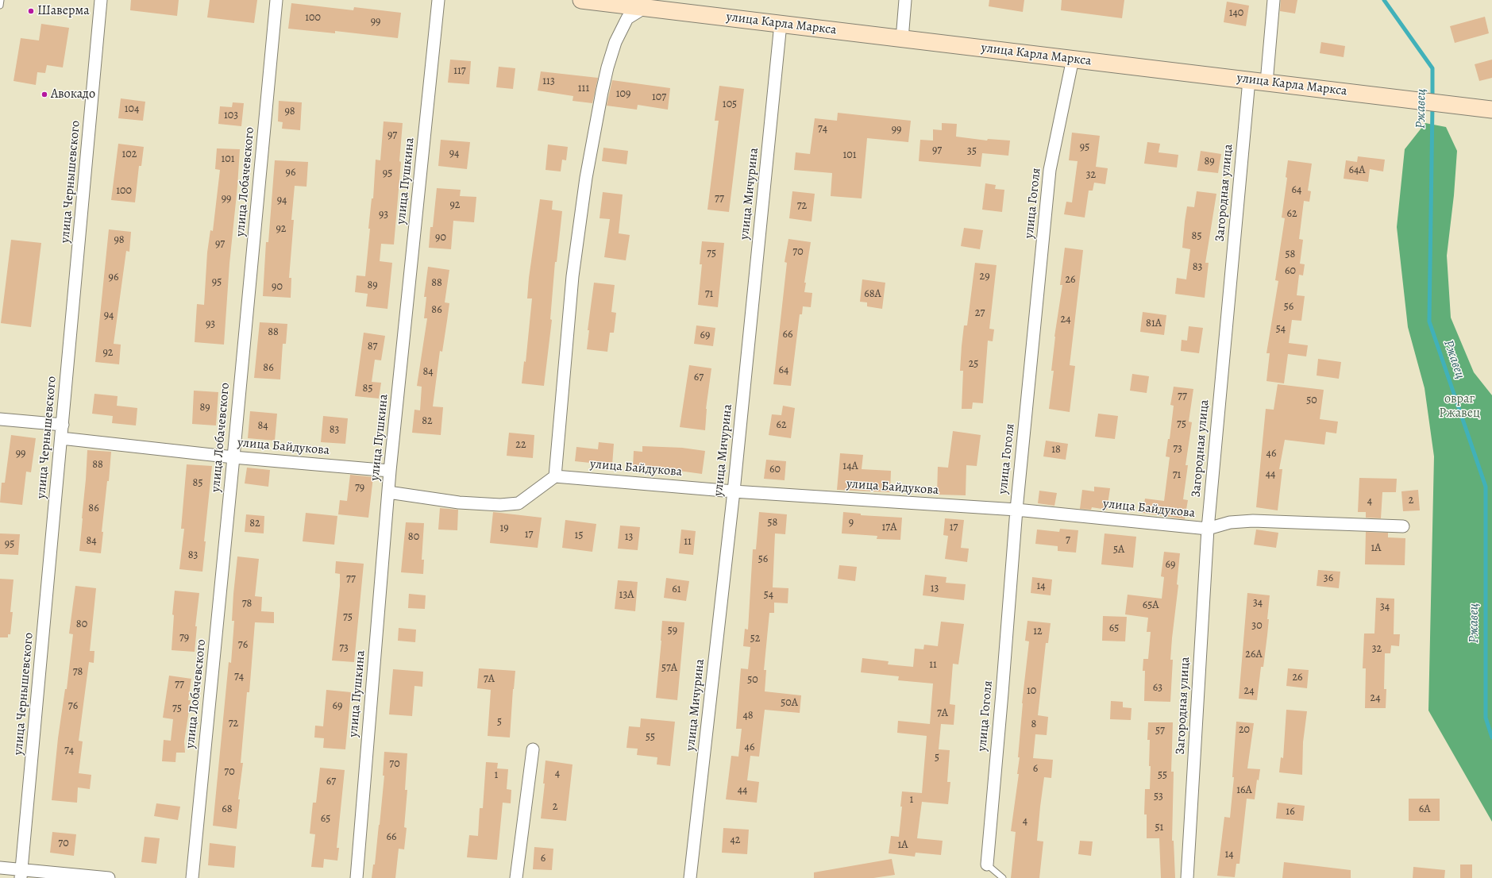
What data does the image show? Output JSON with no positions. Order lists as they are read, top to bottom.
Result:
{
  "streets": {
    "main road": ["улица Карла Маркса"],
    "street": [
      "улица Пушкина",
      "улица Чернышевского",
      "улица Лобачевского",
      "Загородная улица",
      "улица Мичурина",
      "улица Гоголя",
      "улица Байдукова"
    ]
  },
  "crossings": [
    ["улица Карла Маркса", "Загородная улица"],
    ["улица Карла Маркса", "улица Мичурина"],
    ["улица Карла Маркса", "улица Гоголя"],
    ["улица Пушкина", "улица Байдукова"],
    ["улица Чернышевского", "улица Байдукова"],
    ["улица Лобачевского", "улица Байдукова"],
    ["Загородная улица", "улица Байдукова"],
    ["улица Мичурина", "улица Байдукова"],
    ["улица Гоголя", "улица Байдукова"]
  ],
  "water": ["Ржавец"],
  "parks": ["овраг Ржавец"],
  "places": ["Шаверма", "Авокадо"],
  "house_numbers": [
    "140",
    "100",
    "99",
    "117",
    "113",
    "111",
    "109",
    "107",
    "105",
    "104",
    "98",
    "103",
    "74",
    "99",
    "97",
    "95",
    "97",
    "35",
    "94",
    "102",
    "101",
    "101",
    "89",
    "64А",
    "96",
    "95",
    "32",
    "64",
    "100",
    "99",
    "77",
    "94",
    "92",
    "72",
    "62",
    "93",
    "92",
    "85",
    "90",
    "98",
    "97",
    "70",
    "75",
    "58",
    "83",
    "60",
    "29",
    "96",
    "26",
    "95",
    "88",
    "89",
    "90",
    "71",
    "68А",
    "56",
    "86",
    "27",
    "94",
    "24",
    "81А",
    "93",
    "54",
    "88",
    "66",
    "69",
    "87",
    "92",
    "25",
    "86",
    "64",
    "84",
    "67",
    "85",
    "77",
    "50",
    "89",
    "82",
    "75",
    "62",
    "84",
    "83",
    "22",
    "73",
    "18",
    "99",
    "46",
    "88",
    "14А",
    "60",
    "44",
    "71",
    "85",
    "79",
    "2",
    "4",
    "86",
    "58",
    "9",
    "82",
    "17А",
    "17",
    "19",
    "17",
    "15",
    "80",
    "13",
    "7",
    "84",
    "11",
    "95",
    "1А",
    "5А",
    "83",
    "56",
    "69",
    "36",
    "77",
    "14",
    "13",
    "61",
    "13А",
    "54",
    "34",
    "78",
    "65А",
    "34",
    "75",
    "80",
    "30",
    "65",
    "59",
    "12",
    "79",
    "52",
    "76",
    "73",
    "32",
    "26А",
    "11",
    "57А",
    "78",
    "74",
    "26",
    "7А",
    "50",
    "77",
    "63",
    "10",
    "24",
    "24",
    "50А",
    "76",
    "69",
    "75",
    "7А",
    "48",
    "5",
    "72",
    "8",
    "20",
    "57",
    "55",
    "46",
    "74",
    "5",
    "70",
    "6",
    "70",
    "4",
    "1",
    "55",
    "67",
    "44",
    "16А",
    "53",
    "1",
    "2",
    "68",
    "6А",
    "16",
    "65",
    "4",
    "51",
    "66",
    "42",
    "70",
    "1А",
    "14",
    "6"
  ]
}
